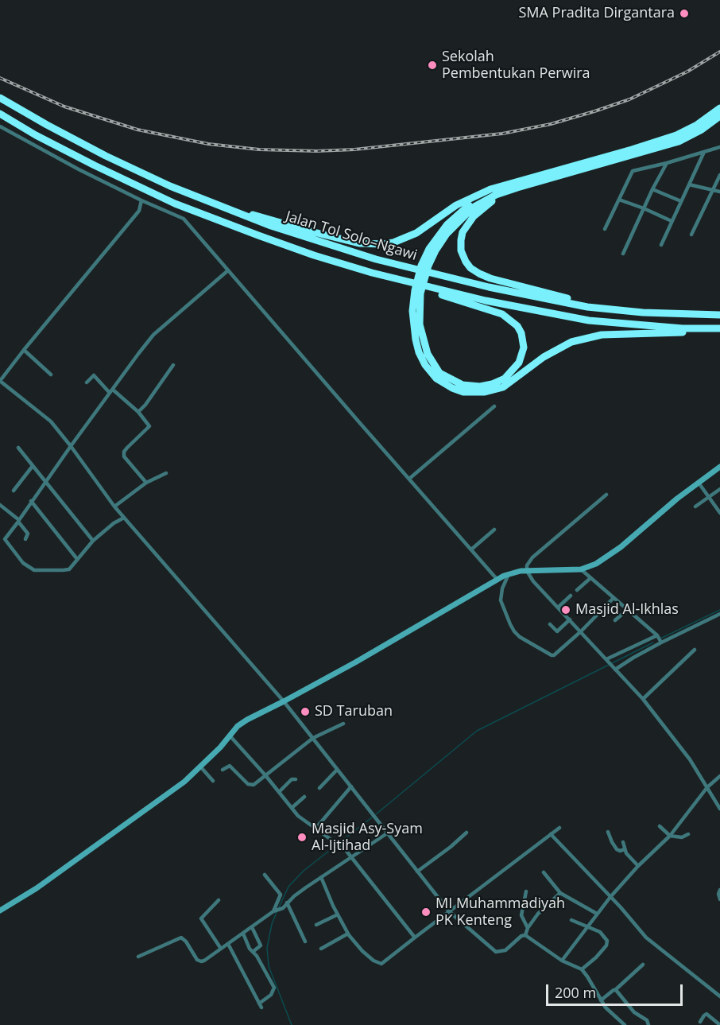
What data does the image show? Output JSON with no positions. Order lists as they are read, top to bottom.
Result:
{
  "streets": {
    "highway": ["Jalan Tol Solo–Ngawi"]
  },
  "places": [
    "SMA Pradita Dirgantara",
    "Sekolah Pembentukan Perwira",
    "Masjid Al-Ikhlas",
    "SD Taruban",
    "Masjid Asy-Syam Al-Ijtihad",
    "MI Muhammadiyah PK Kenteng"
  ],
  "scale_bar": "200 m"
}
